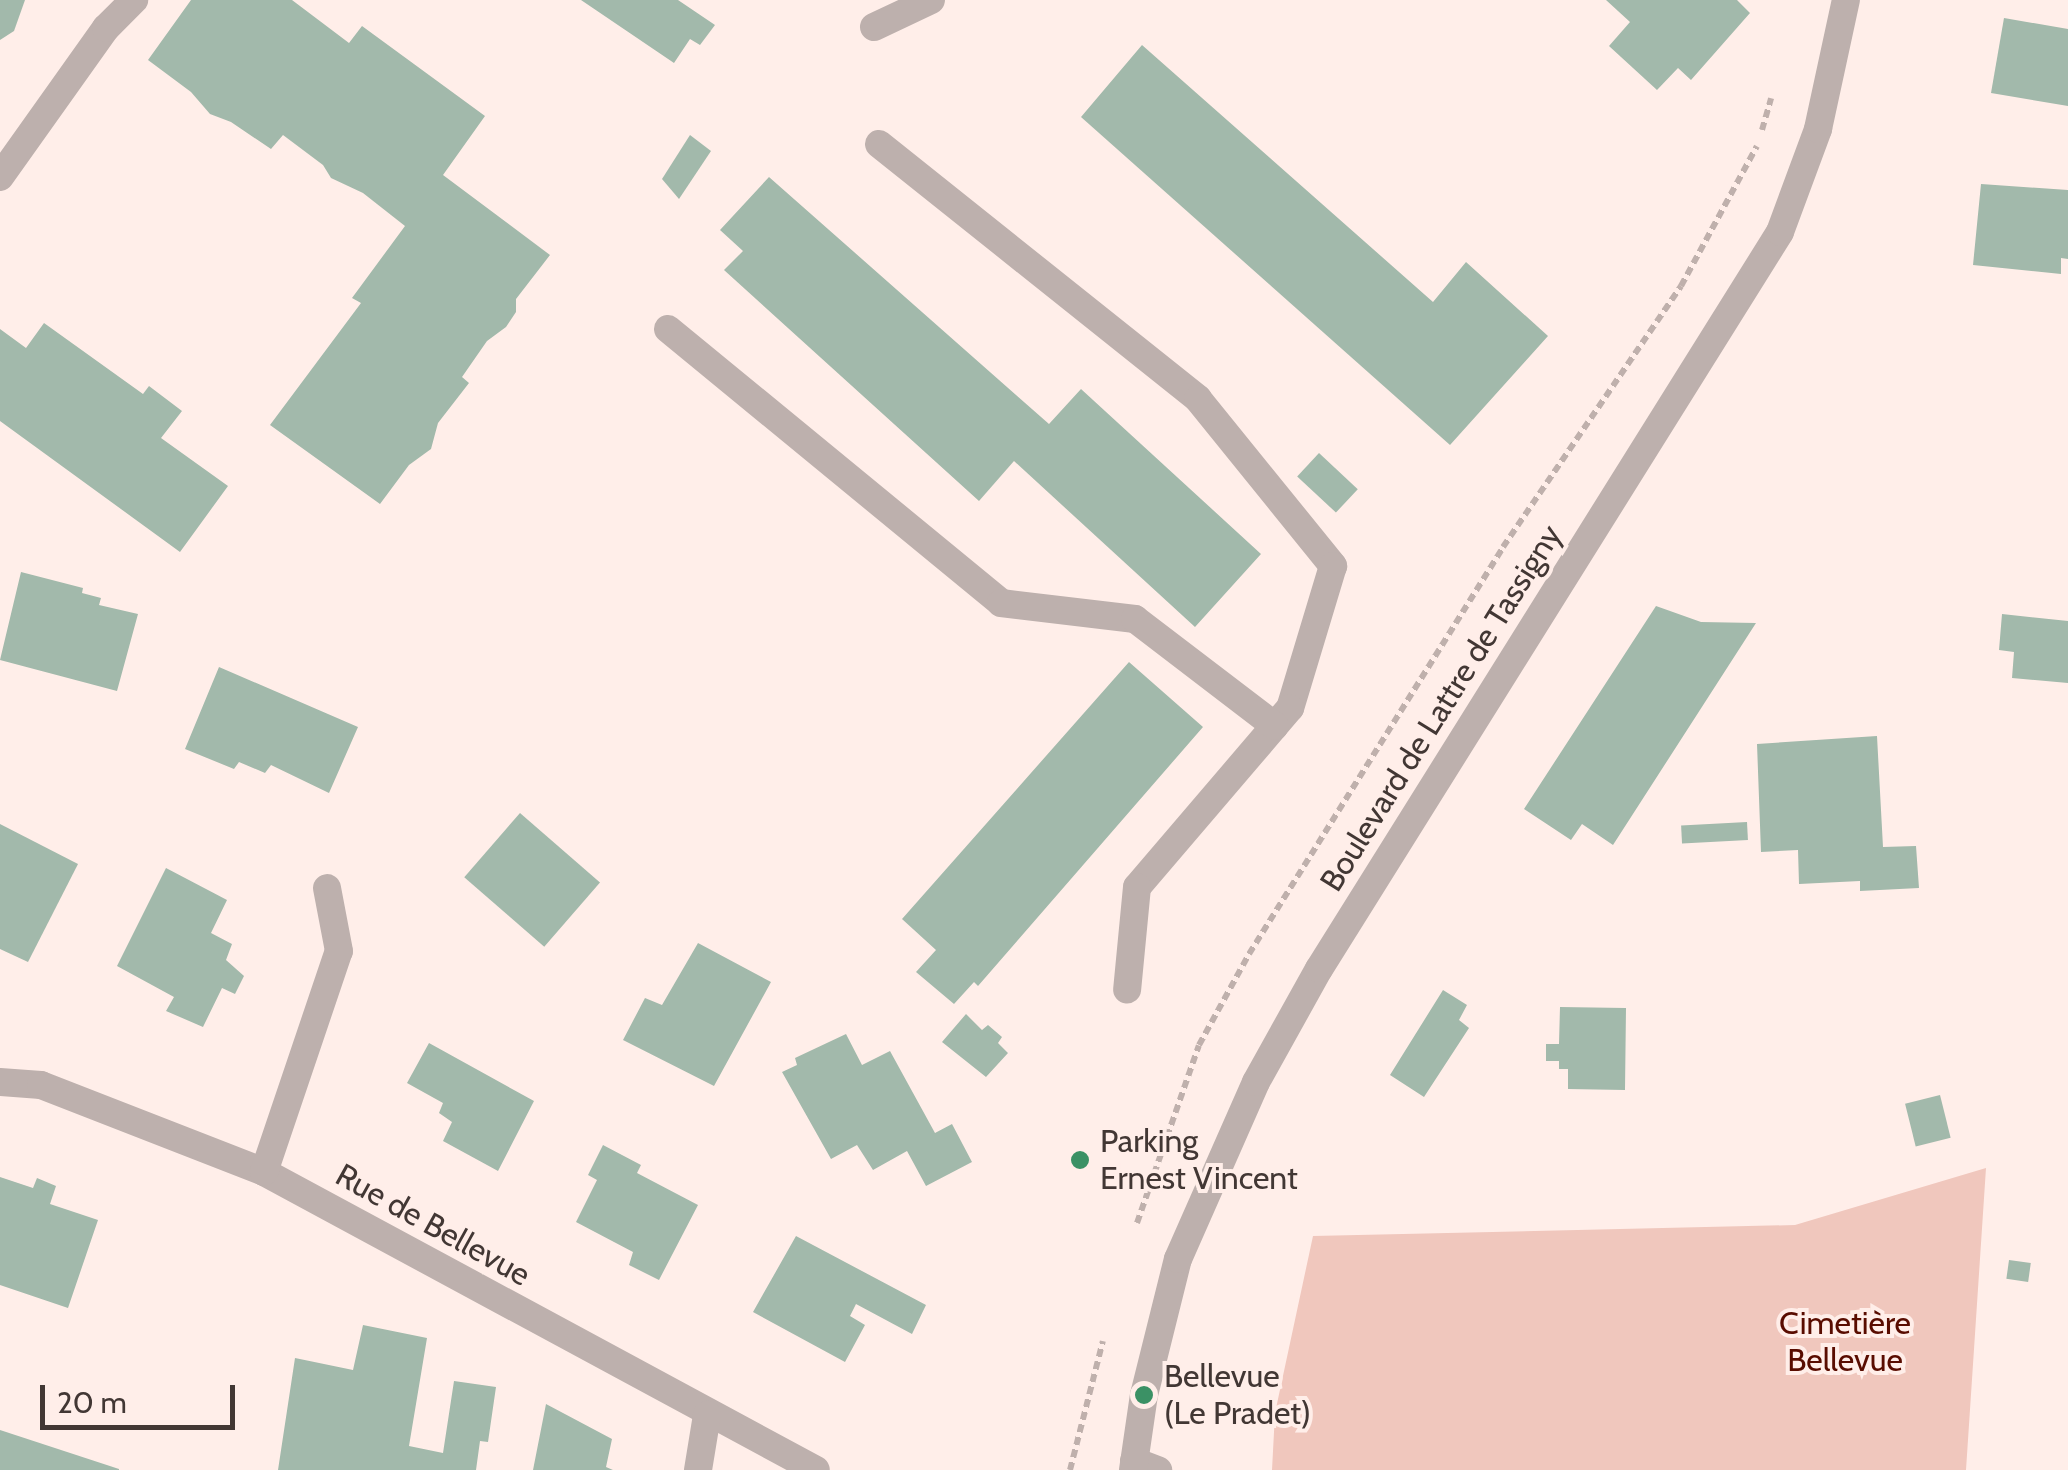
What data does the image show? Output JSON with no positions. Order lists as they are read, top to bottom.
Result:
{
  "streets": {
    "street": ["Boulevard de Lattre de Tassigny", "Rue de Bellevue"]
  },
  "parks": ["Cimetière Bellevue"],
  "places": ["Parking Ernest Vincent", "Bellevue (Le Pradet)"],
  "scale_bar": "20 m"
}
